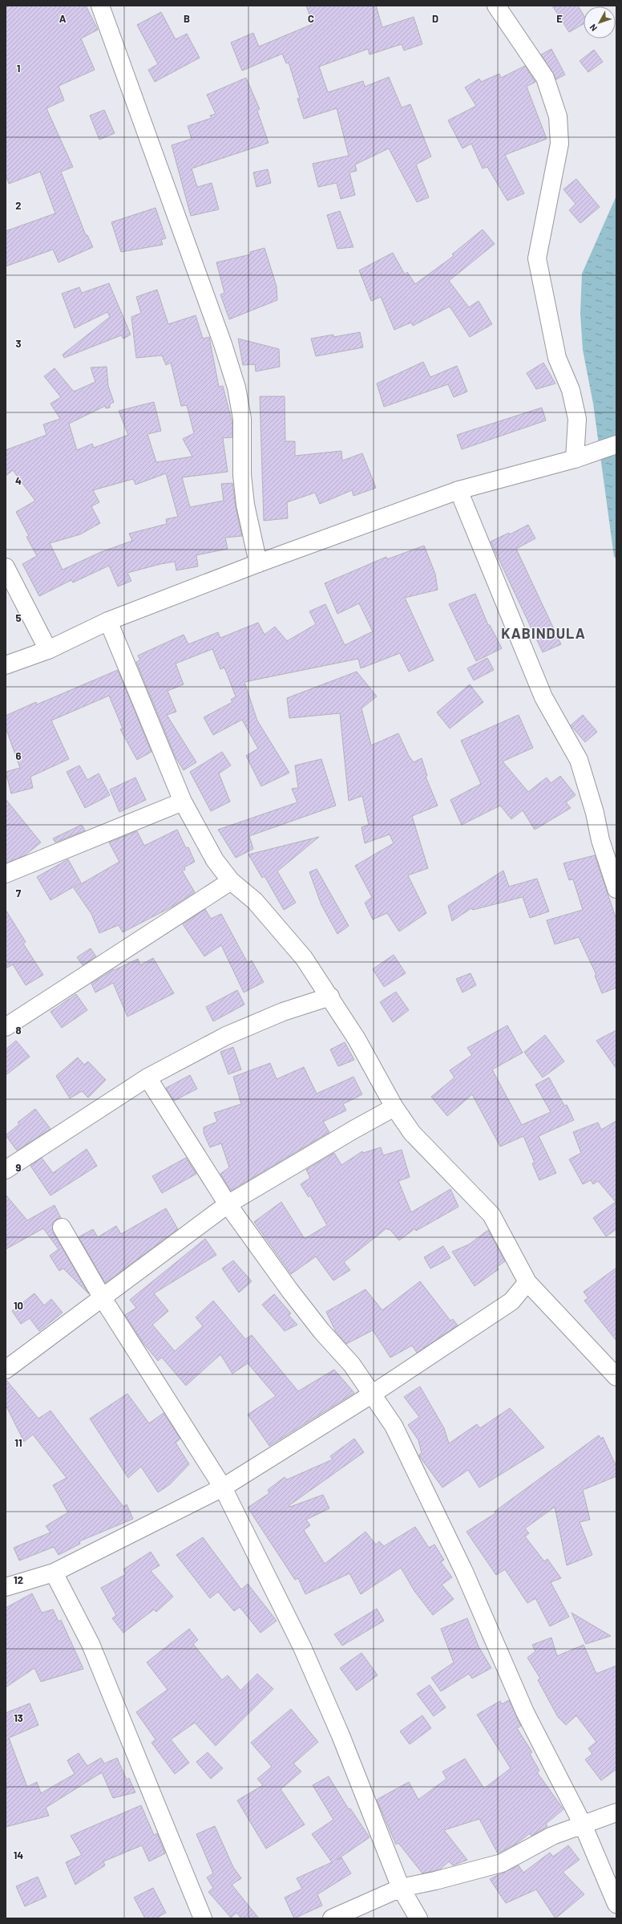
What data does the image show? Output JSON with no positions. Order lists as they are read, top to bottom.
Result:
{
  "districts": ["KABINDULA"],
  "north": "bottom left",
  "grid": {
    "columns": [
      "A",
      "B",
      "C",
      "D",
      "E"
    ],
    "rows": [
      "1",
      "2",
      "3",
      "4",
      "5",
      "6",
      "7",
      "8",
      "9",
      "10",
      "11",
      "12",
      "13",
      "14"
    ]
  }
}
